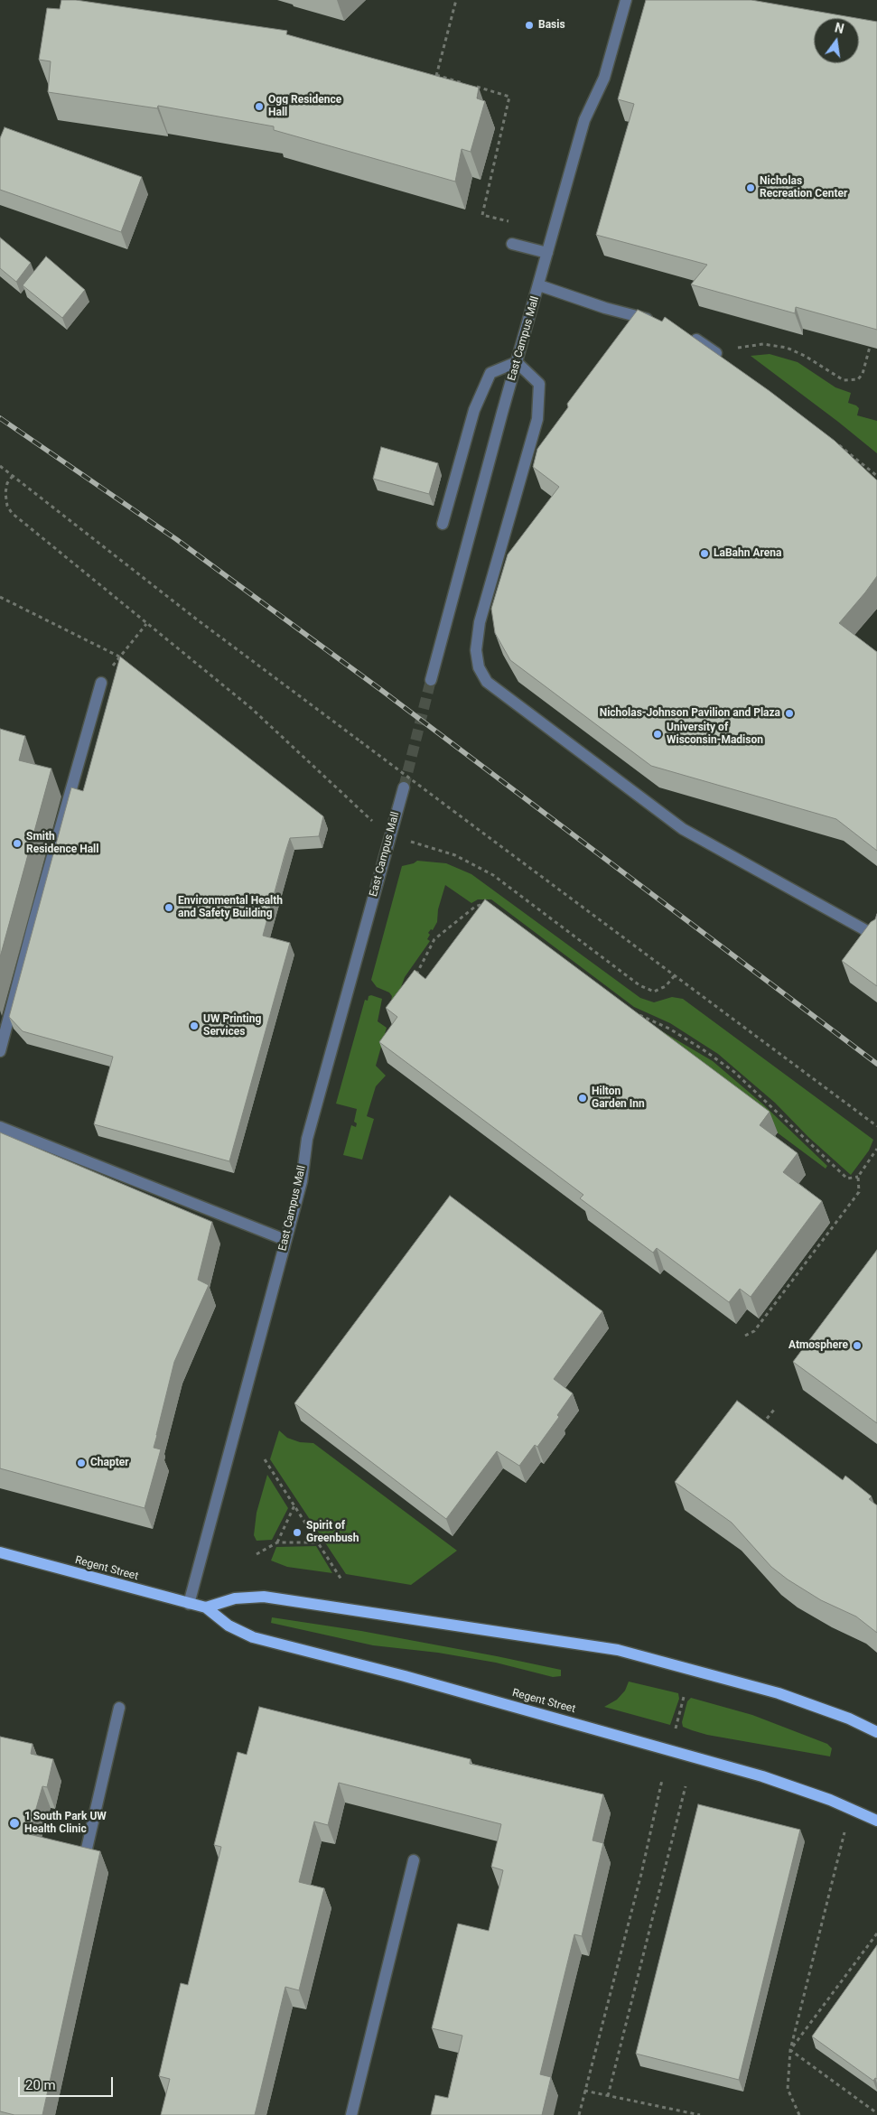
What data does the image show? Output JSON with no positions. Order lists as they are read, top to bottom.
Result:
{
  "streets": {
    "main road": ["Regent Street"],
    "street": ["East Campus Mall"]
  },
  "crossings": [
    ["East Campus Mall", "Regent Street"]
  ],
  "places": [
    "Basis",
    "Ogg Residence Hall",
    "Nicholas Recreation Center",
    "LaBahn Arena",
    "Nicholas-Johnson Pavilion and Plaza",
    "University of Wisconsin-Madison",
    "Smith Residence Hall",
    "Environmental Health and Safety Building",
    "UW Printing Services",
    "Hilton Garden Inn",
    "Atmosphere",
    "Chapter",
    "Spirit of Greenbush",
    "1 South Park UW Health Clinic"
  ],
  "scale_bar": "20 m",
  "north": "top"
}
